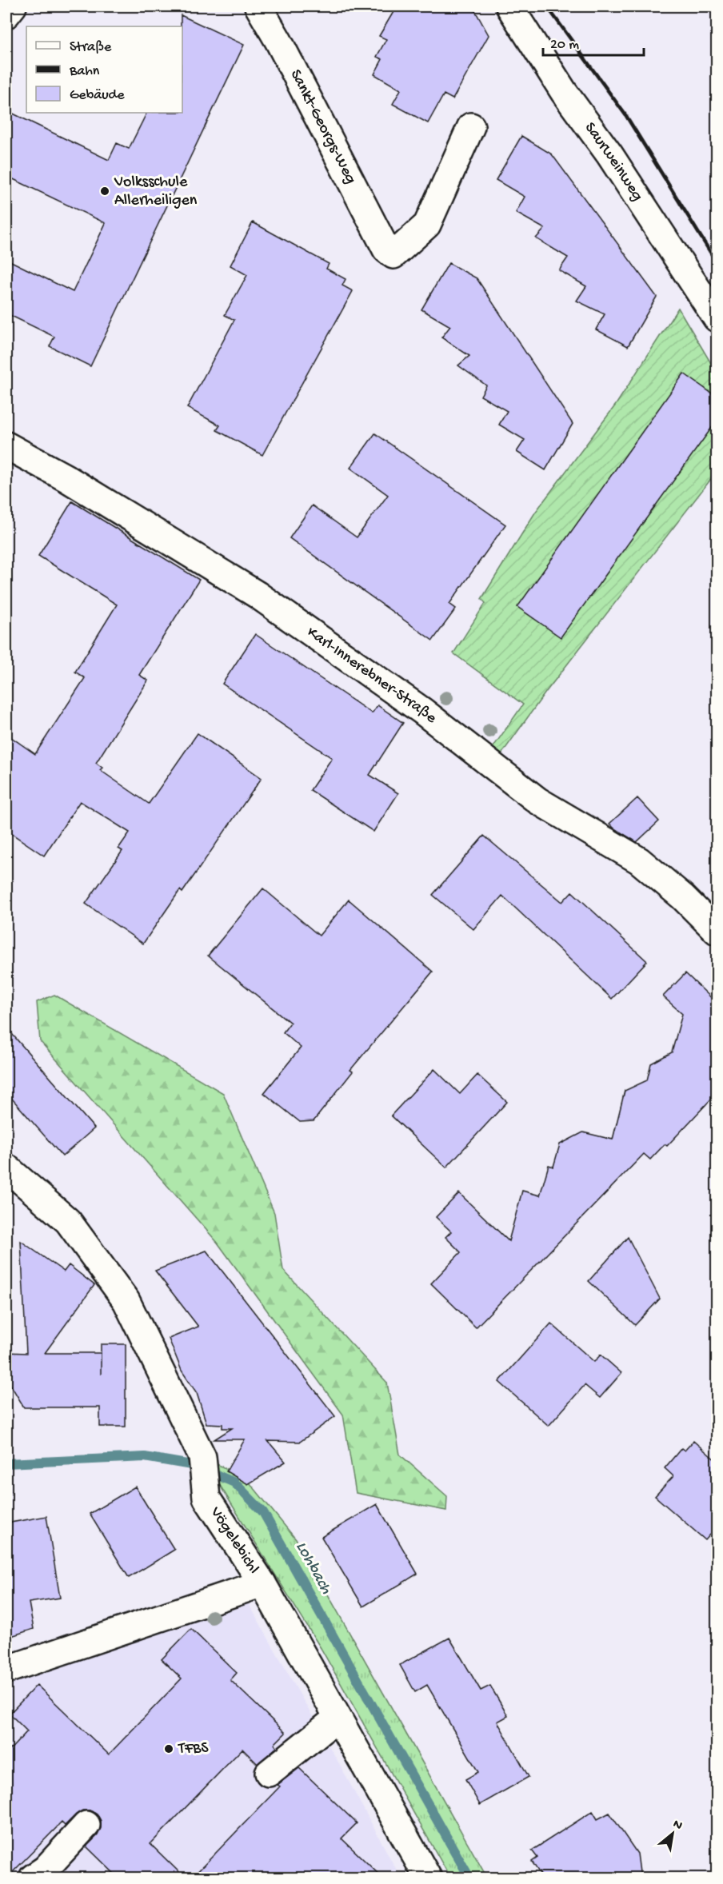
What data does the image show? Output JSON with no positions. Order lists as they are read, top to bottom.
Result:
{
  "streets": {
    "street": [
      "Sankt-Georgs-Weg",
      "Saurweinweg",
      "Karl-Innerebner-Straße",
      "Vögelebichl"
    ]
  },
  "water": ["Lohbach"],
  "places": ["Volksschule Allerheiligen", "TFBS"],
  "legend": ["Straße", "Bahn", "Gebäude"],
  "scale_bar": "20 m",
  "north": "top right"
}
